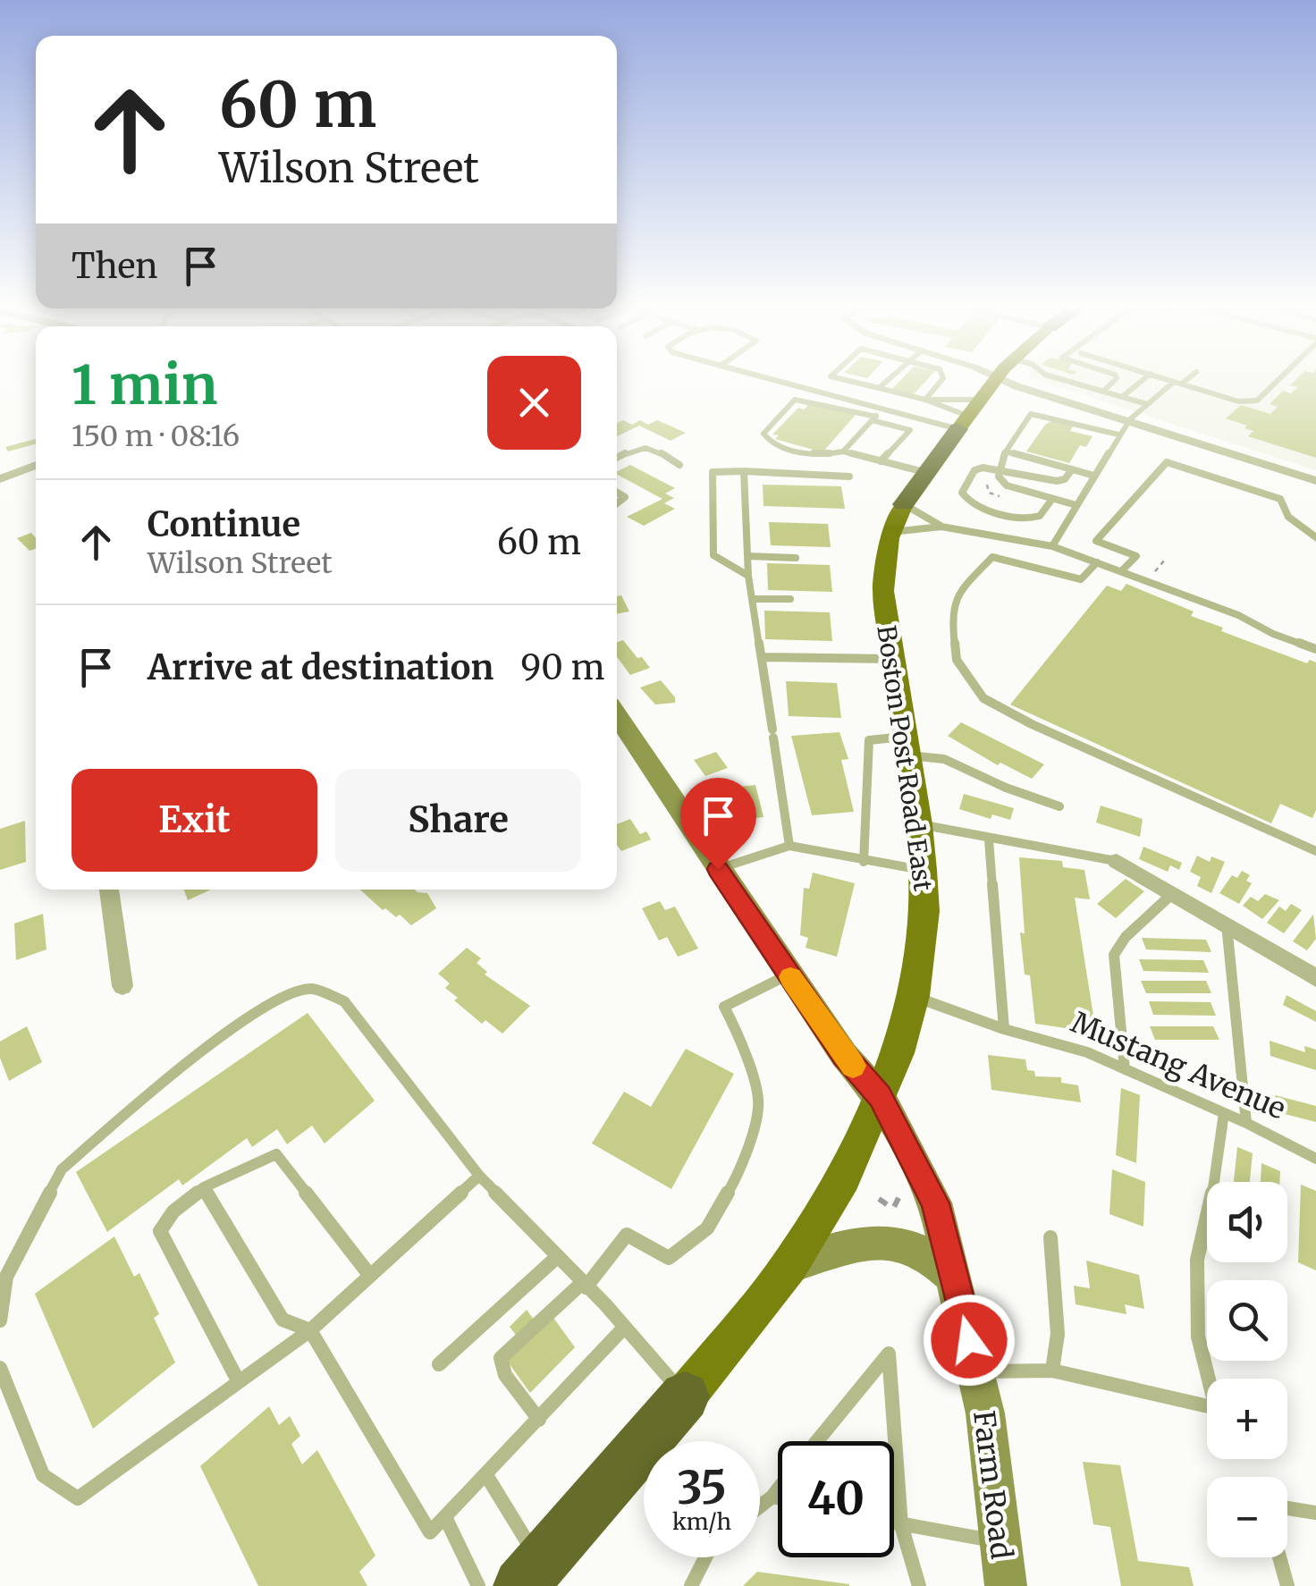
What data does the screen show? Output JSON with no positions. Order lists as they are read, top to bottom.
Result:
{
  "streets": {
    "highway": ["Boston Post Road East"],
    "street": ["Farm Road"],
    "lane": ["Mustang Avenue"]
  },
  "crossings": [
    ["Boston Post Road East", "Mustang Avenue"],
    ["Boston Post Road East", "Farm Road"]
  ],
  "page": {
    "turn": ["60 m", "Wilson Street"],
    "then": "Then",
    "heading": ["1 min", "150 m · 08:16"],
    "list": [
      {
        "name": "Continue",
        "note": "Wilson Street",
        "value": "60 m"
      },
      {
        "name": "Arrive at destination",
        "value": "90 m"
      }
    ],
    "buttons": ["Exit", "Share"],
    "map_buttons": ["+", "−"],
    "speed": "35 km/h",
    "limit": "40"
  }
}
